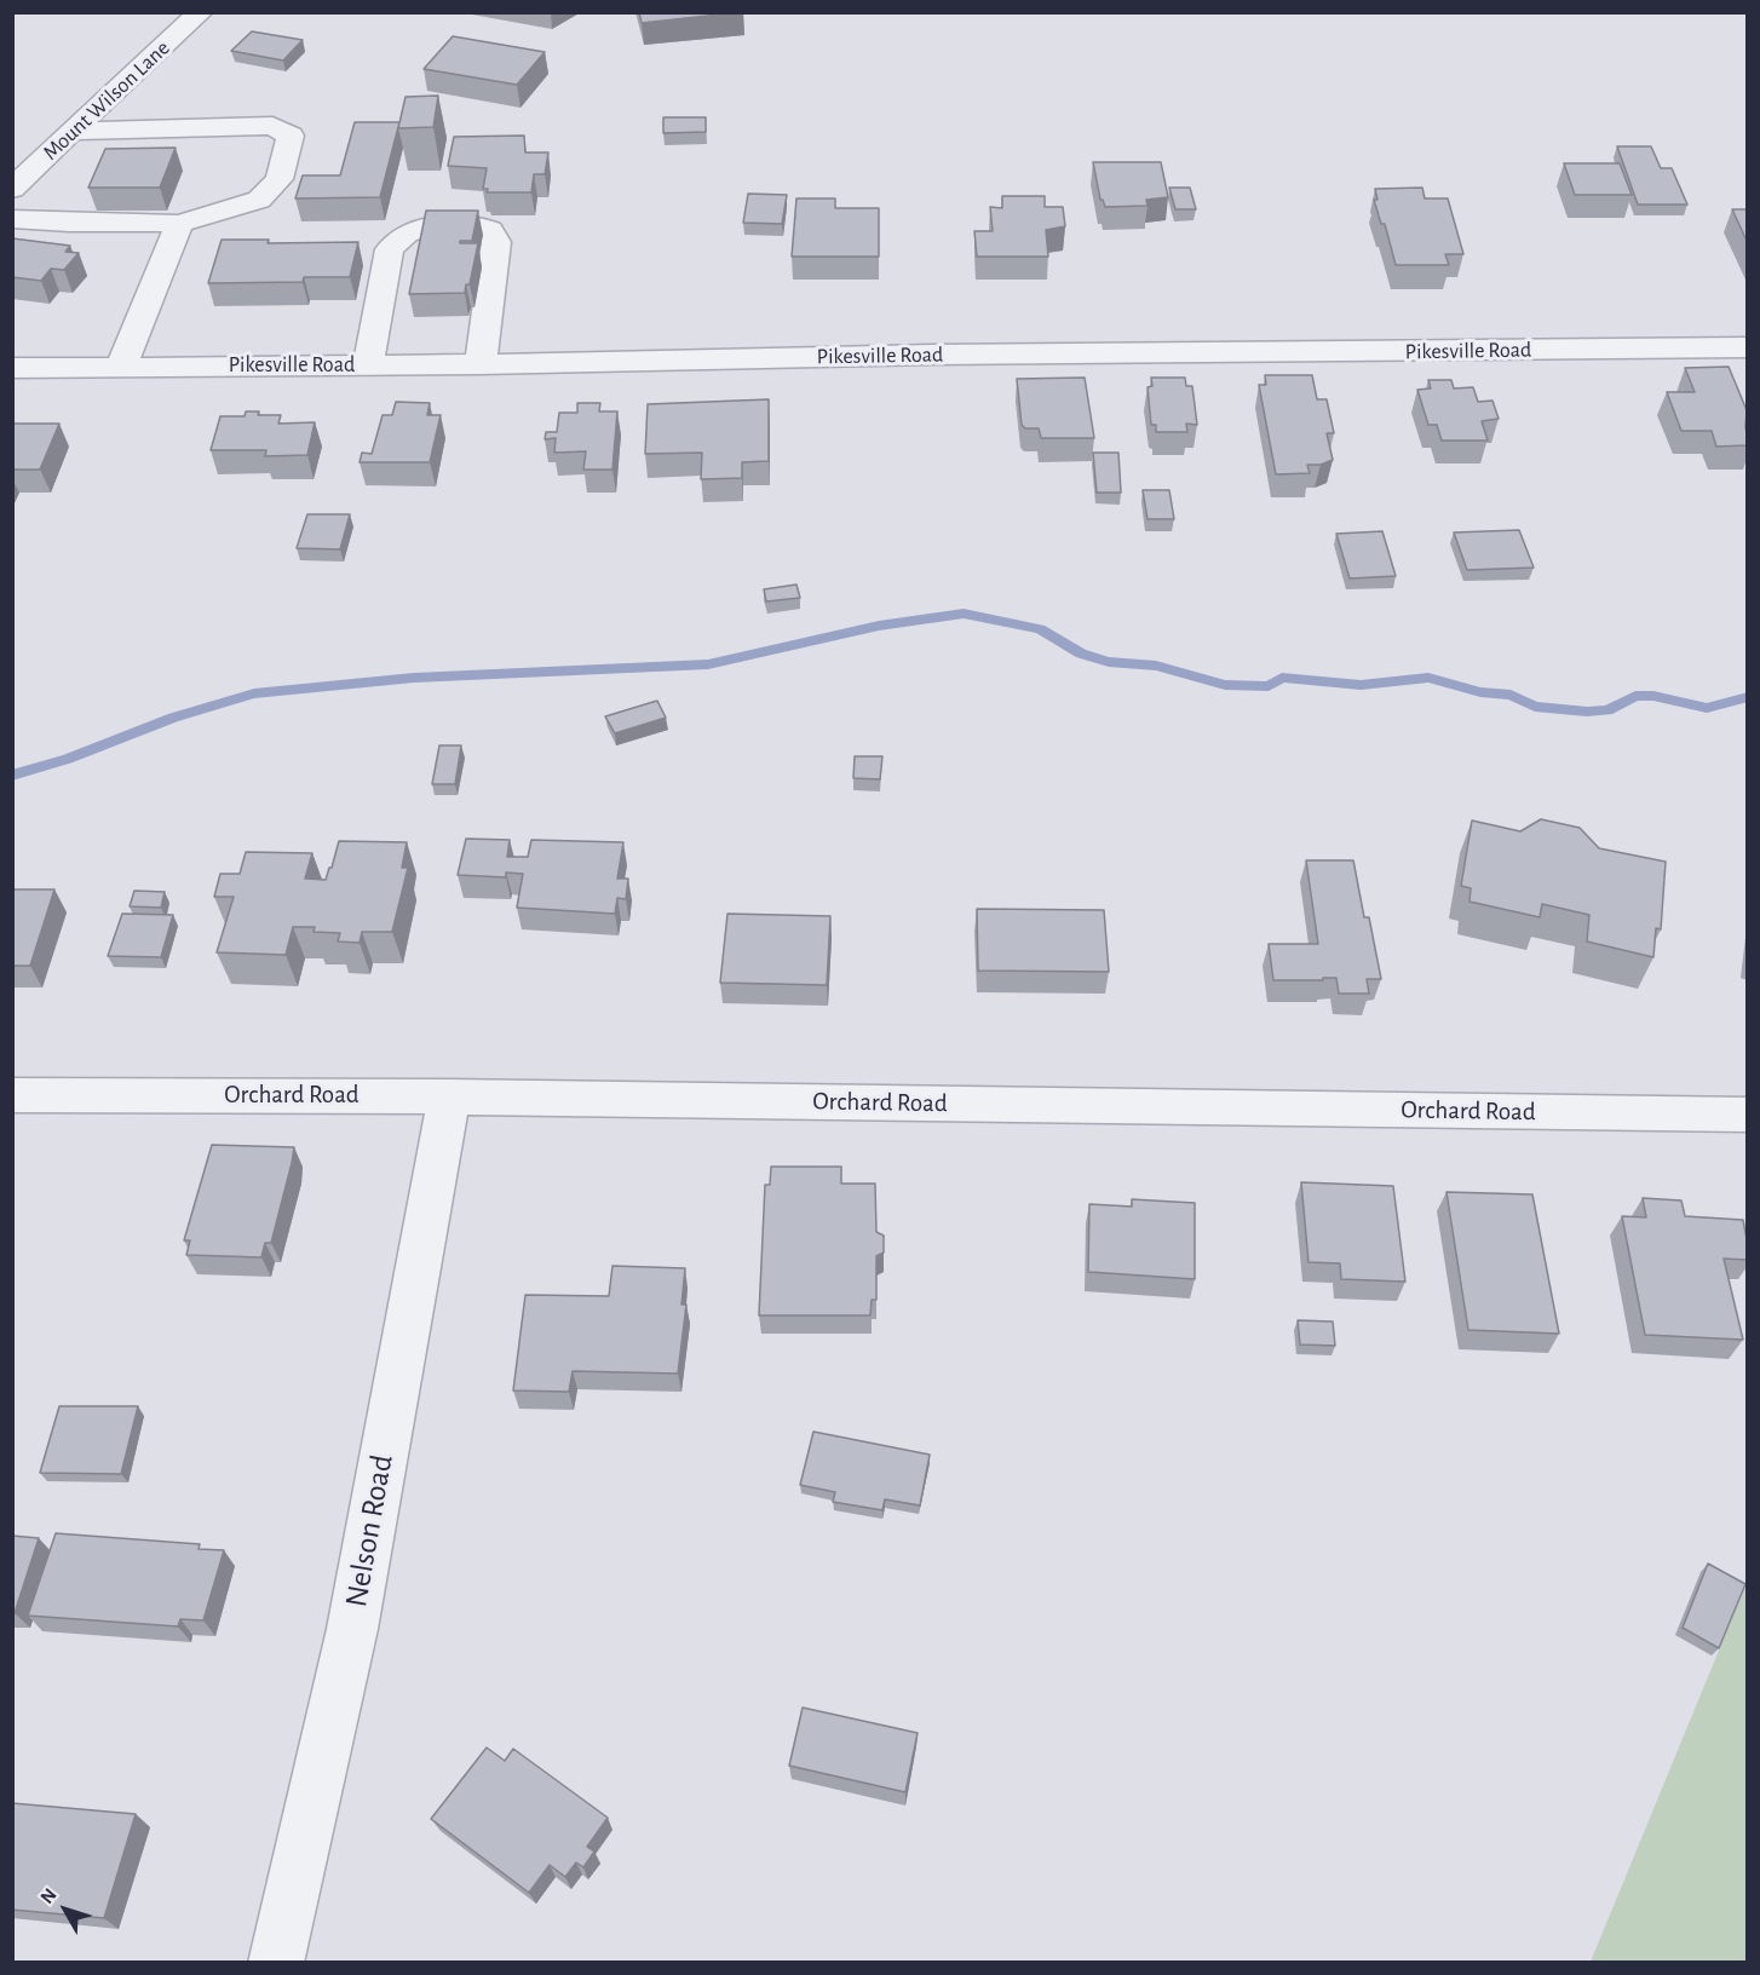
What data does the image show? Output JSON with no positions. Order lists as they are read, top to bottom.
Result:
{
  "streets": {
    "street": [
      "Mount Wilson Lane",
      "Pikesville Road",
      "Orchard Road",
      "Nelson Road"
    ]
  },
  "crossings": [
    ["Orchard Road", "Nelson Road"]
  ],
  "north": "top left"
}
